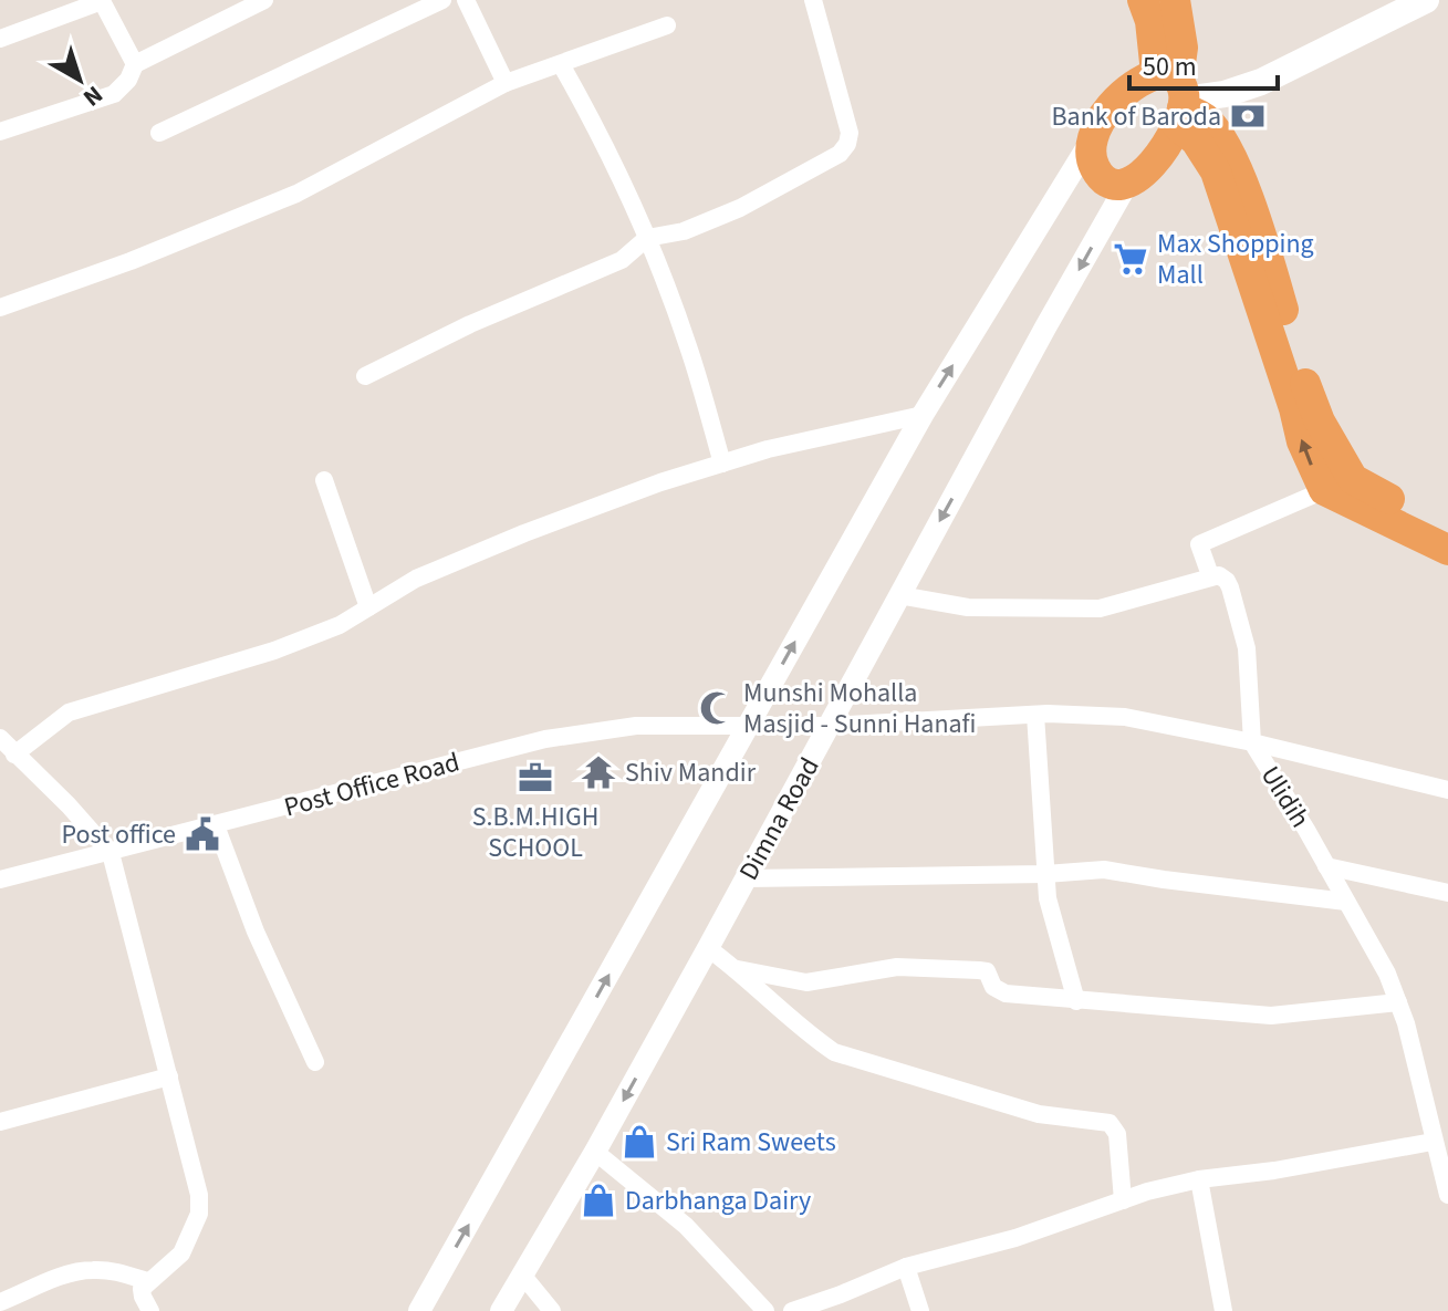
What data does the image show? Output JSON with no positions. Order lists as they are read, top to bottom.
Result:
{
  "streets": {
    "street": ["Post Office Road", "Ulidih", "Dimna Road"]
  },
  "crossings": [
    ["Post Office Road", "Ulidih"],
    ["Post Office Road", "Dimna Road"],
    ["Ulidih", "Dimna Road"]
  ],
  "places": {
    "bank": ["Bank of Baroda"],
    "supermarket": ["Max Shopping Mall"],
    "mosque": ["Munshi Mohalla Masjid - Sunni Hanafi"],
    "temple": ["Shiv Mandir"],
    "office": ["S.B.M.HIGH SCHOOL"],
    "public building": ["Post office"],
    "shop": ["Sri Ram Sweets", "Darbhanga Dairy"]
  },
  "scale_bar": "50 m",
  "north": "bottom right"
}
